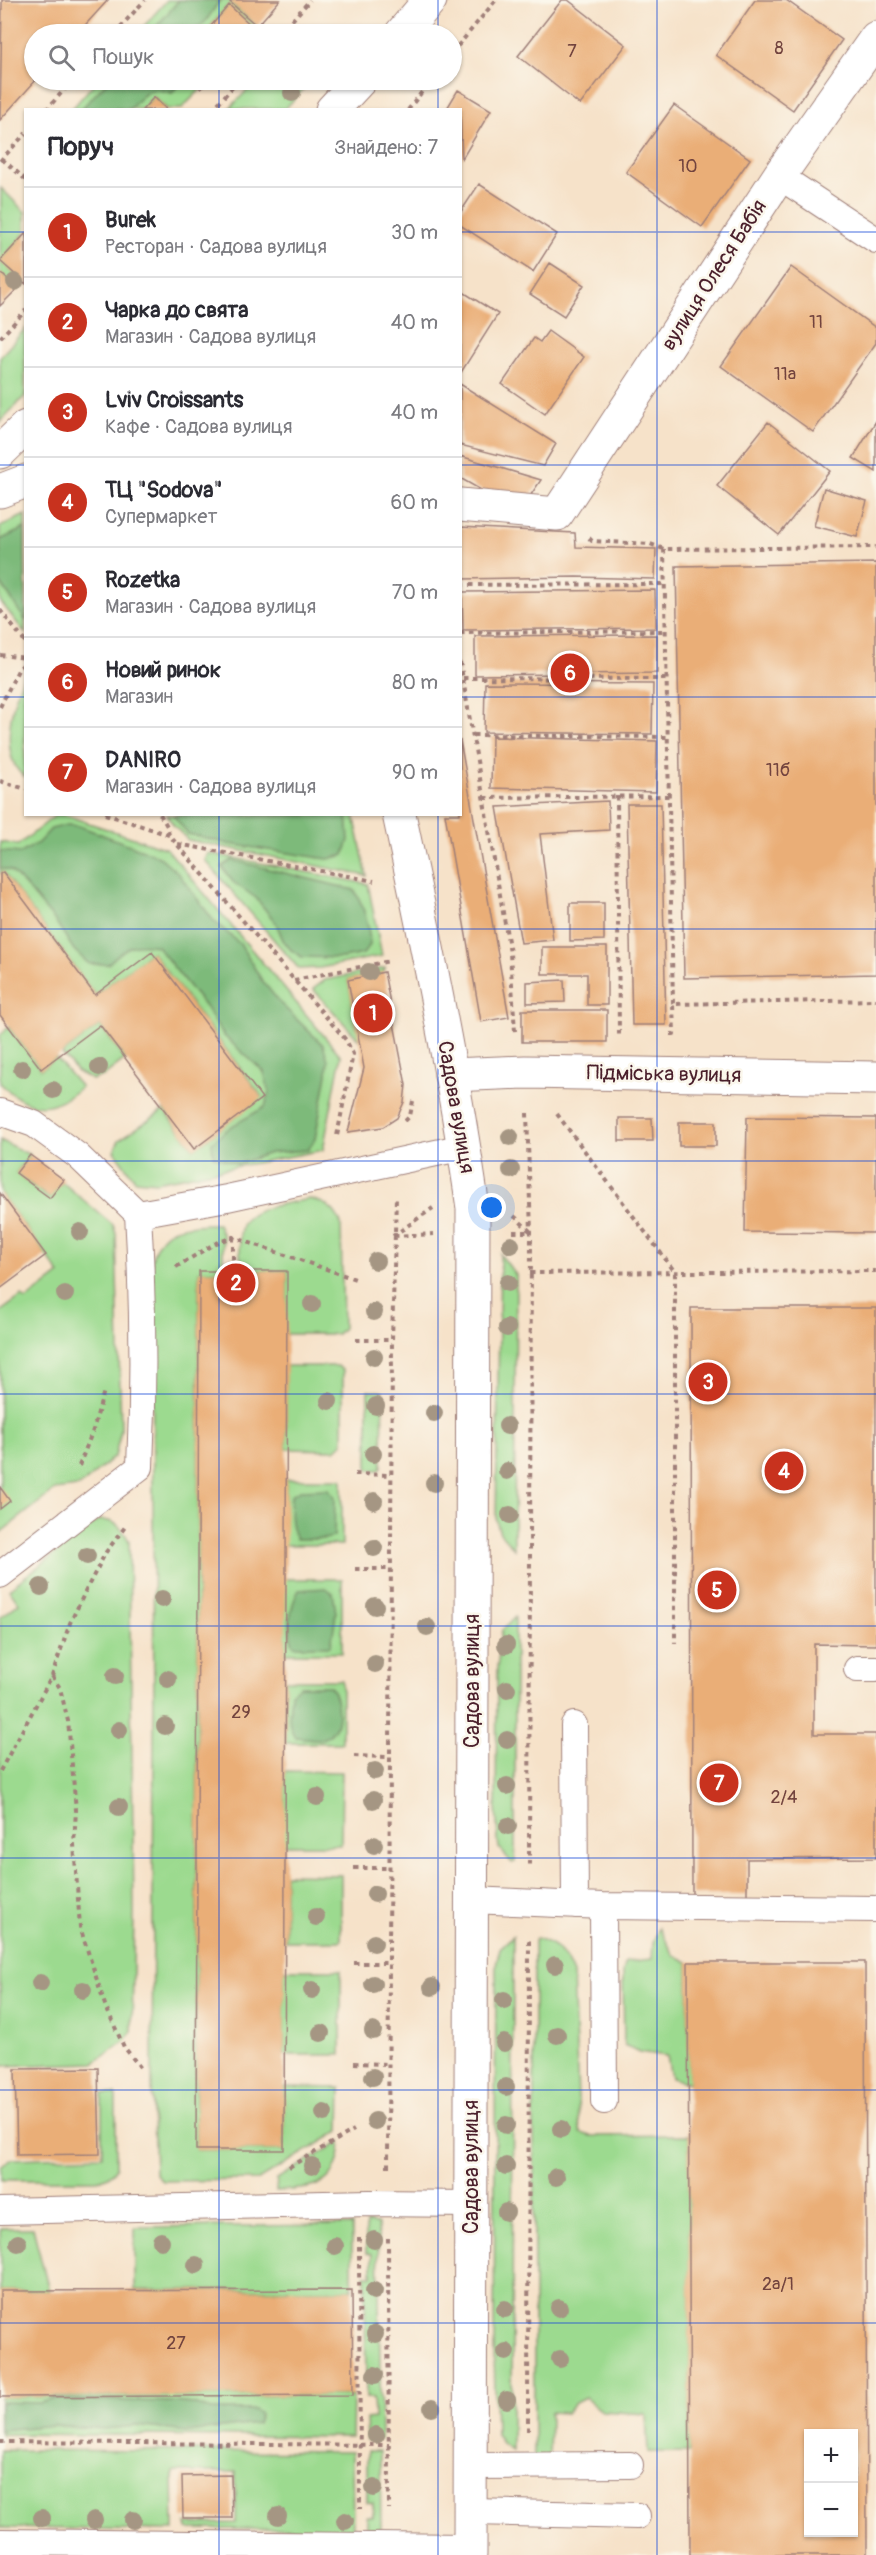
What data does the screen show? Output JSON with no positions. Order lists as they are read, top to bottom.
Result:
{
  "streets": {
    "street": ["вулиця Олеся Бабія", "Підміська вулиця", "Садова вулиця"]
  },
  "crossings": [
    ["Підміська вулиця", "Садова вулиця"]
  ],
  "house_numbers": [
    "8",
    "7",
    "10",
    "11",
    "11а",
    "11б",
    "29",
    "2/4",
    "2а/1",
    "27"
  ],
  "page": {
    "search": "Пошук",
    "heading": ["Поруч", "Знайдено: 7"],
    "list": [
      {
        "mark": "1",
        "name": "Burek",
        "note": "Ресторан · Садова вулиця",
        "value": "30 m"
      },
      {
        "mark": "2",
        "name": "Чарка до свята",
        "note": "Магазин · Садова вулиця",
        "value": "40 m"
      },
      {
        "mark": "3",
        "name": "Lviv Croissants",
        "note": "Кафе · Садова вулиця",
        "value": "40 m"
      },
      {
        "mark": "4",
        "name": "ТЦ \"Sodova\"",
        "note": "Супермаркет",
        "value": "60 m"
      },
      {
        "mark": "5",
        "name": "Rozetka",
        "note": "Магазин · Садова вулиця",
        "value": "70 m"
      },
      {
        "mark": "6",
        "name": "Новий ринок",
        "note": "Магазин",
        "value": "80 m"
      },
      {
        "mark": "7",
        "name": "DANIRO",
        "note": "Магазин · Садова вулиця",
        "value": "90 m"
      }
    ],
    "pins": [
      "6",
      "1",
      "2",
      "3",
      "4",
      "5",
      "7"
    ],
    "map_buttons": ["+", "−"]
  }
}
